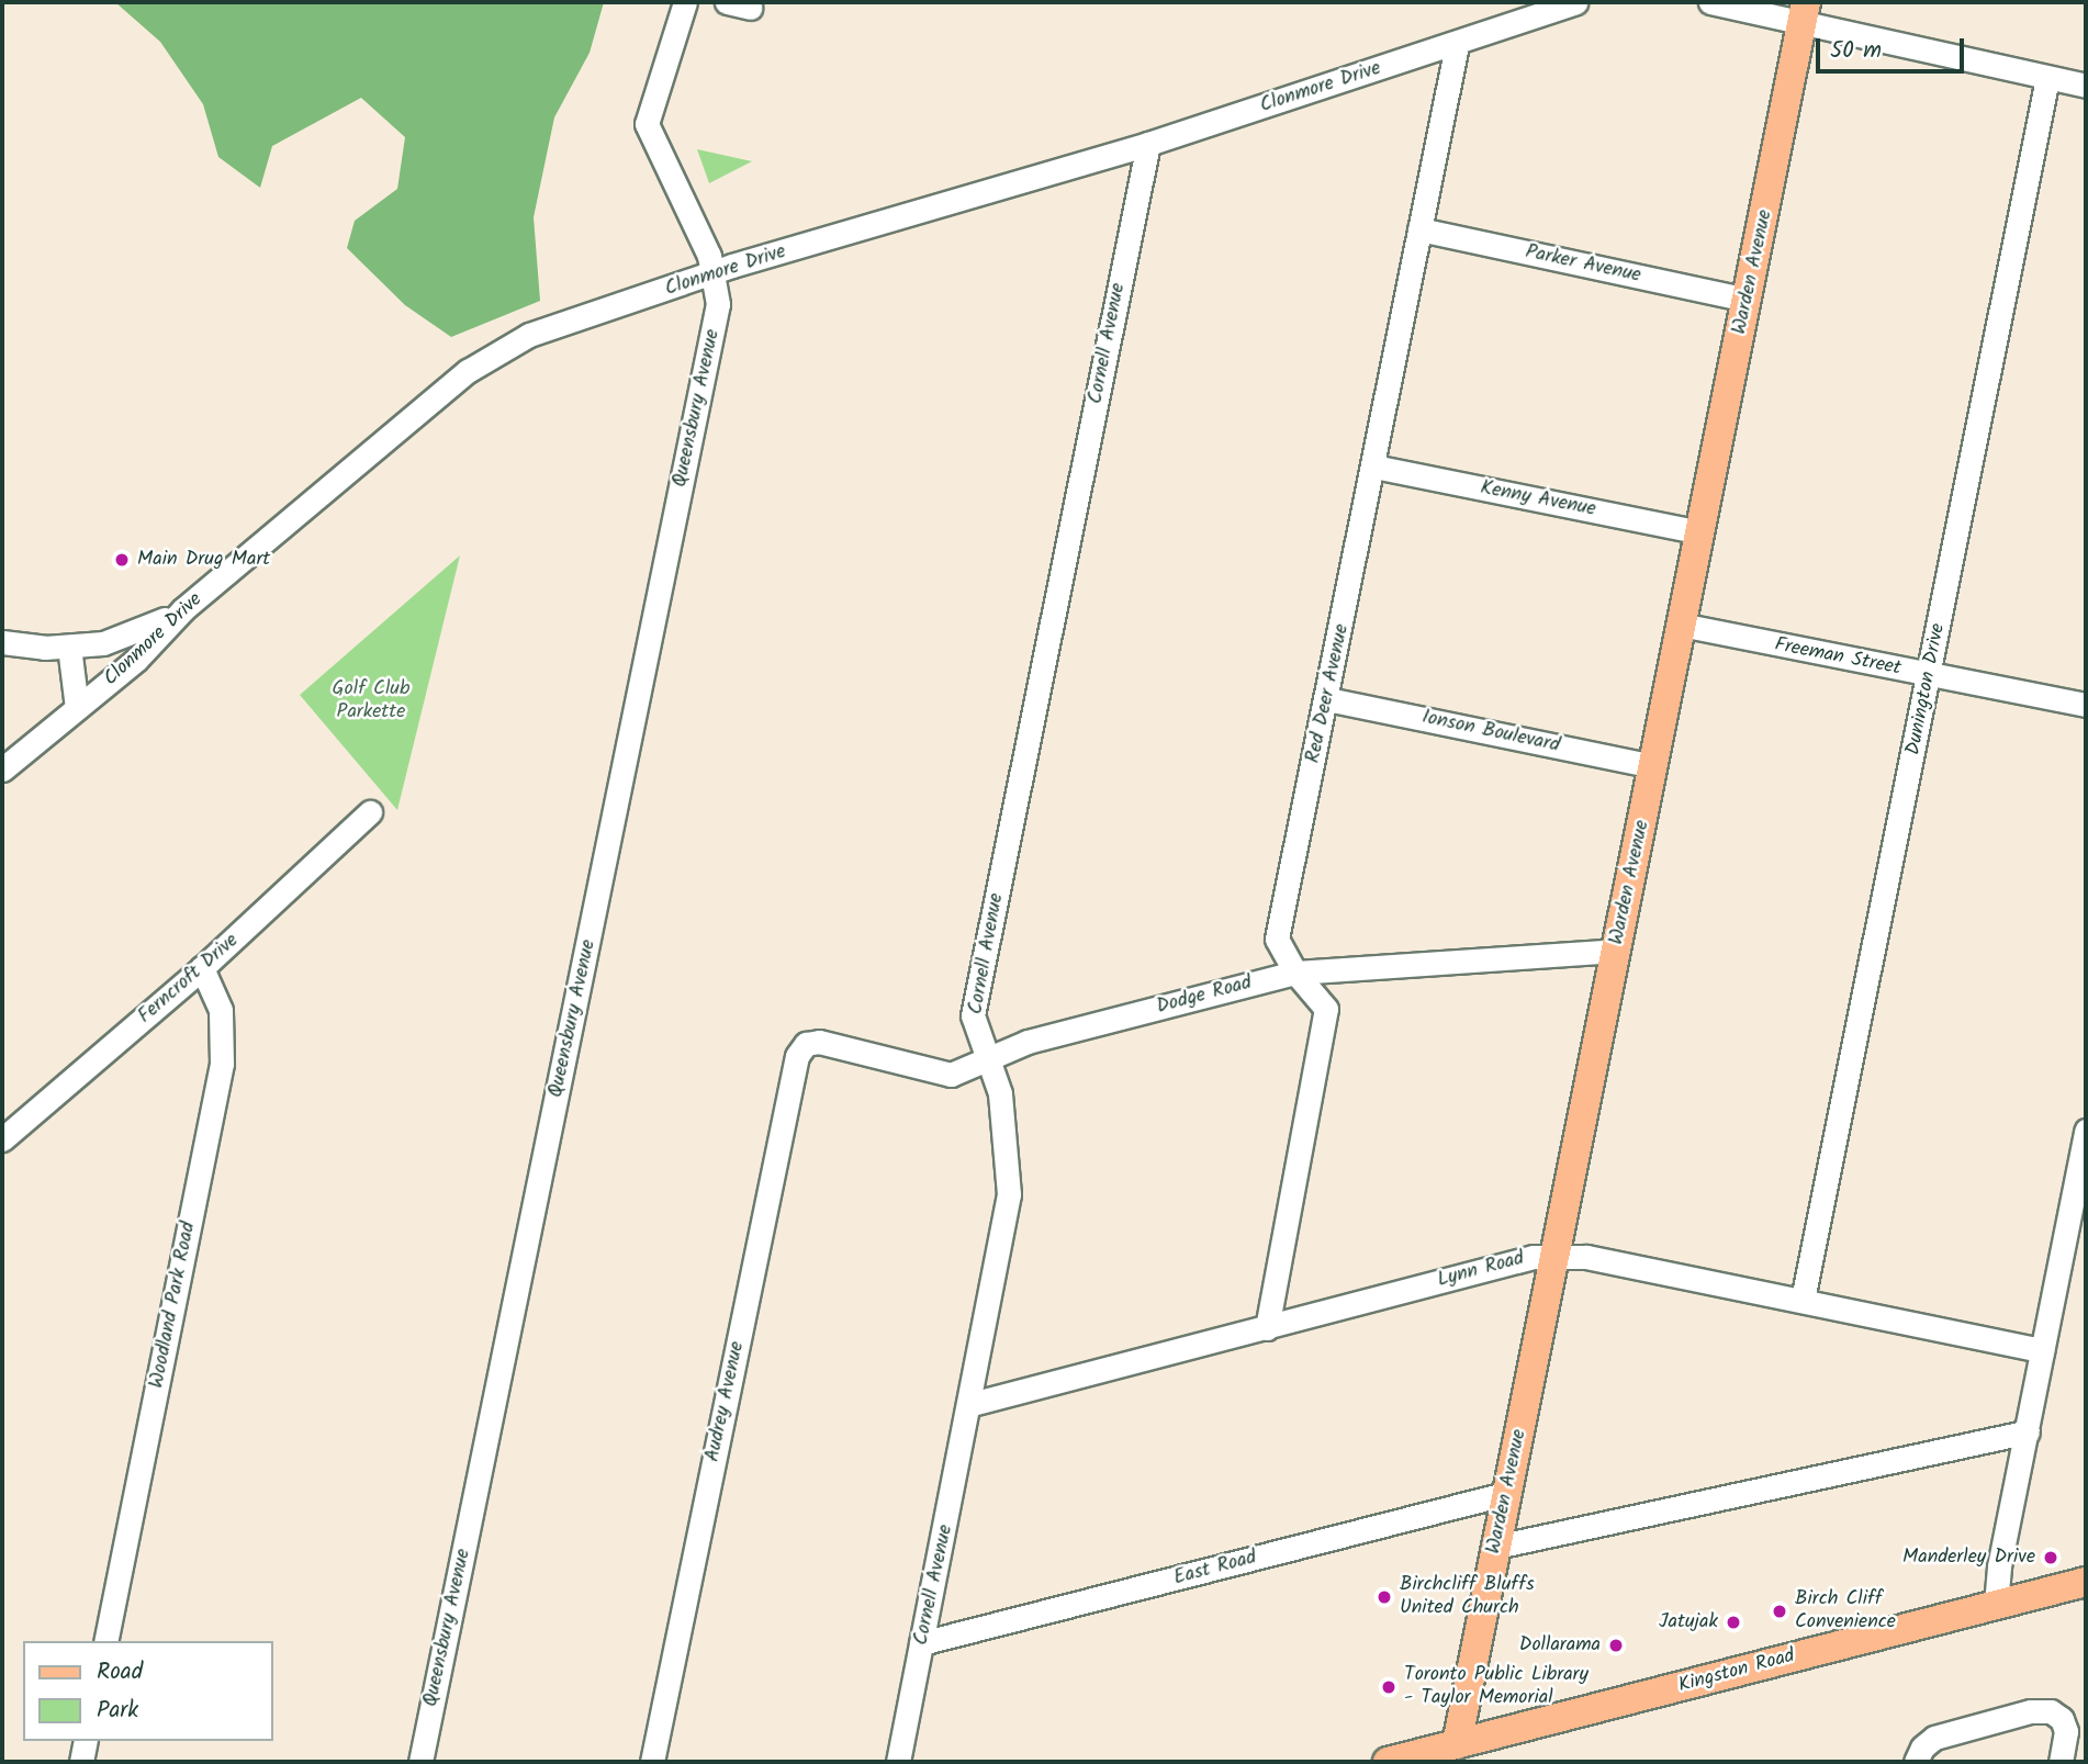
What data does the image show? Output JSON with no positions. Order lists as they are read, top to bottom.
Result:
{
  "streets": {
    "main road": ["Warden Avenue", "Kingston Road"],
    "street": [
      "Clonmore Drive",
      "Parker Avenue",
      "Cornell Avenue",
      "Queensbury Avenue",
      "Kenny Avenue",
      "Freeman Street",
      "Dunington Drive",
      "Red Deer Avenue",
      "Ionson Boulevard",
      "Ferncroft Drive",
      "Dodge Road",
      "Lynn Road",
      "Woodland Park Road",
      "Audrey Avenue",
      "East Road"
    ]
  },
  "crossings": [
    ["Clonmore Drive", "Cornell Avenue"],
    ["Clonmore Drive", "Queensbury Avenue"],
    ["Clonmore Drive", "Red Deer Avenue"],
    ["Parker Avenue", "Warden Avenue"],
    ["Parker Avenue", "Red Deer Avenue"],
    ["Warden Avenue", "Kenny Avenue"],
    ["Warden Avenue", "Freeman Street"],
    ["Warden Avenue", "Ionson Boulevard"],
    ["Warden Avenue", "Dodge Road"],
    ["Warden Avenue", "Lynn Road"],
    ["Warden Avenue", "East Road"],
    ["Warden Avenue", "Kingston Road"],
    ["Cornell Avenue", "Dodge Road"],
    ["Cornell Avenue", "Lynn Road"],
    ["Cornell Avenue", "East Road"],
    ["Kenny Avenue", "Red Deer Avenue"],
    ["Freeman Street", "Dunington Drive"],
    ["Dunington Drive", "Lynn Road"],
    ["Red Deer Avenue", "Ionson Boulevard"],
    ["Red Deer Avenue", "Dodge Road"],
    ["Red Deer Avenue", "Lynn Road"],
    ["Ferncroft Drive", "Woodland Park Road"],
    ["Dodge Road", "Audrey Avenue"]
  ],
  "parks": ["Golf Club Parkette"],
  "places": [
    "Main Drug Mart",
    "Manderley Drive",
    "Birchcliff Bluffs United Church",
    "Birch Cliff Convenience",
    "Jatujak",
    "Dollarama",
    "Toronto Public Library - Taylor Memorial"
  ],
  "legend": ["Road", "Park"],
  "scale_bar": "50 m"
}
